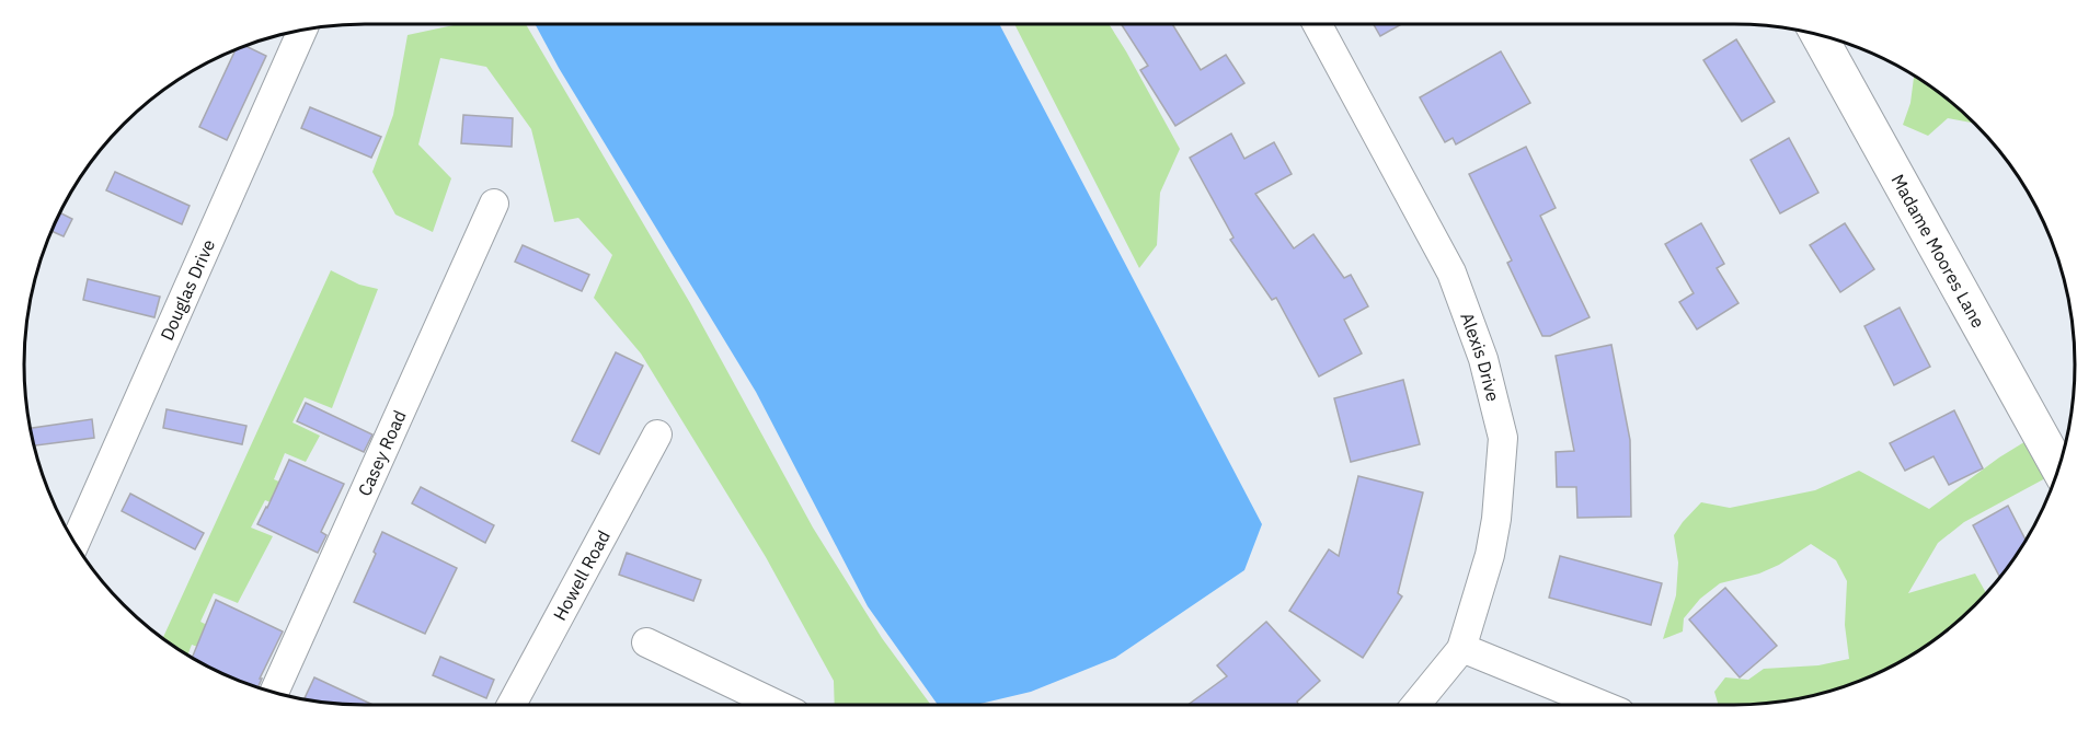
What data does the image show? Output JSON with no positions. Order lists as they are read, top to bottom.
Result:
{
  "streets": {
    "street": [
      "Madame Moores Lane",
      "Douglas Drive",
      "Alexis Drive",
      "Casey Road",
      "Howell Road"
    ]
  }
}
